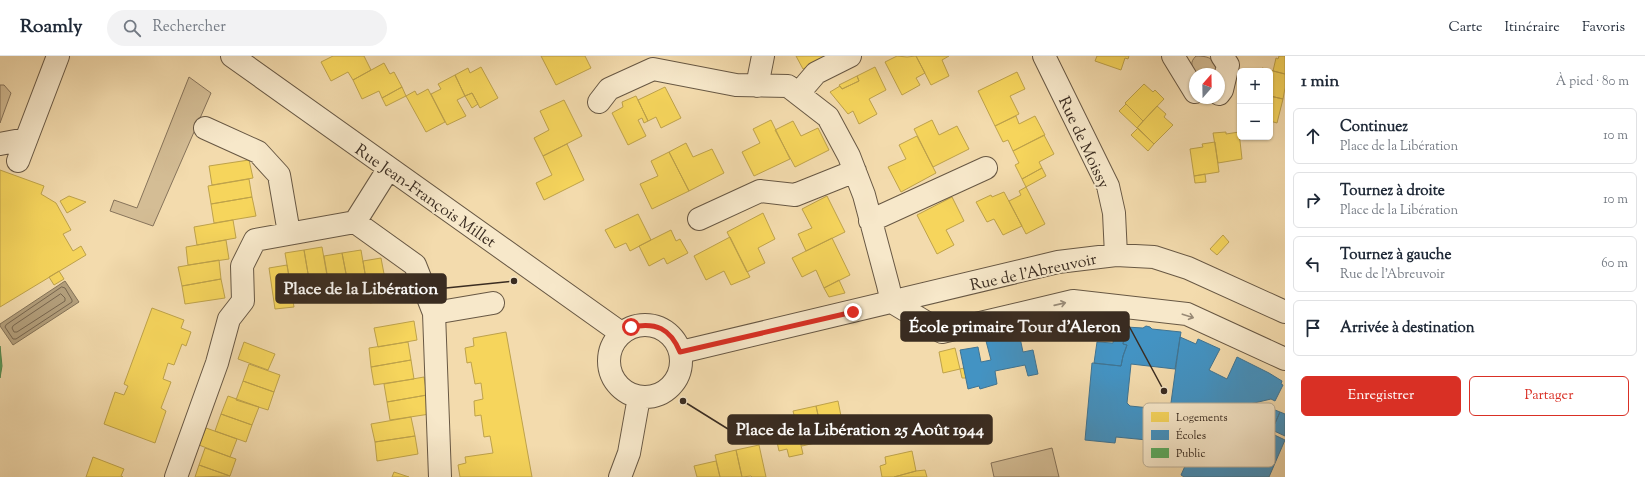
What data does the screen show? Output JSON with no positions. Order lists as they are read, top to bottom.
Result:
{
  "streets": {
    "street": ["Rue de Moissy", "Rue Jean-François Millet", "Rue de l'Abreuvoir"]
  },
  "crossings": [
    ["Rue de Moissy", "Rue de l'Abreuvoir"],
    ["Rue Jean-François Millet", "Rue de l'Abreuvoir"]
  ],
  "places": ["Place de la Libération", "École primaire Tour d'Aleron", "Place de la Libération 25 Août 1944"],
  "legend": ["Logements", "Écoles", "Public"],
  "north": "top",
  "page": {
    "header": "Roamly",
    "search": "Rechercher",
    "nav": ["Carte", "Itinéraire", "Favoris"],
    "heading": ["1 min", "À pied · 80 m"],
    "map_buttons": ["+", "−"],
    "list": [
      ["Continuez", "Place de la Libération", "10 m"],
      ["Tournez à droite", "Place de la Libération", "10 m"],
      ["Tournez à gauche", "Rue de l'Abreuvoir", "60 m"],
      "Arrivée à destination"
    ],
    "buttons": ["Enregistrer", "Partager"]
  }
}
